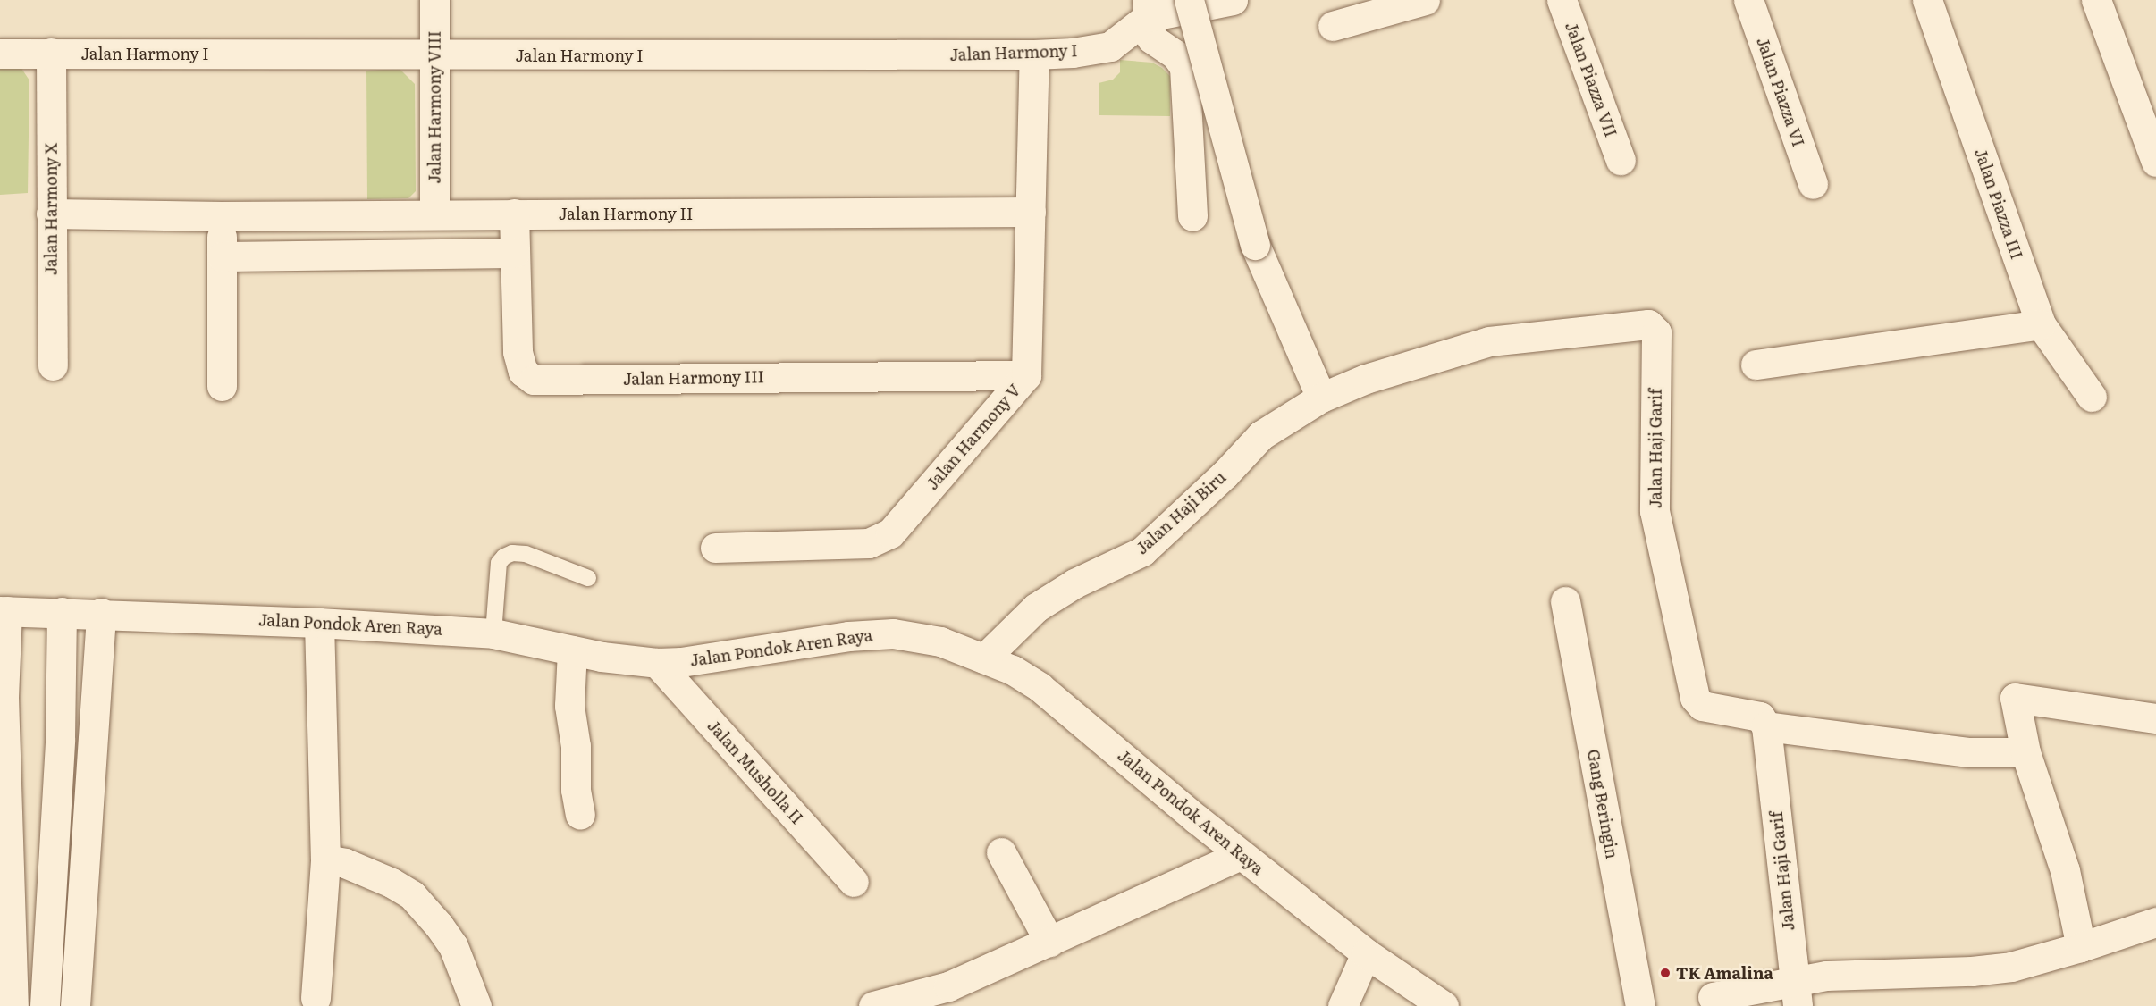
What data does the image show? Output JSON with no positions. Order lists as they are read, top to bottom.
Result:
{
  "streets": {
    "street": [
      "Jalan Harmony I",
      "Jalan Piazza VII",
      "Jalan Piazza VI",
      "Jalan Harmony VIII",
      "Jalan Piazza III",
      "Jalan Harmony X",
      "Jalan Harmony II",
      "Jalan Harmony III",
      "Jalan Harmony V",
      "Jalan Haji Garif",
      "Jalan Haji Biru",
      "Jalan Pondok Aren Raya",
      "Jalan Musholla II",
      "Gang Beringin"
    ]
  },
  "crossings": [
    ["Jalan Harmony I", "Jalan Harmony VIII"],
    ["Jalan Harmony I", "Jalan Harmony X"],
    ["Jalan Harmony I", "Jalan Harmony V"],
    ["Jalan Harmony VIII", "Jalan Harmony II"],
    ["Jalan Harmony X", "Jalan Harmony II"],
    ["Jalan Harmony II", "Jalan Harmony III"],
    ["Jalan Harmony II", "Jalan Harmony V"],
    ["Jalan Harmony III", "Jalan Harmony V"],
    ["Jalan Haji Garif", "Jalan Haji Biru"],
    ["Jalan Haji Biru", "Jalan Pondok Aren Raya"],
    ["Jalan Pondok Aren Raya", "Jalan Musholla II"]
  ],
  "places": ["TK Amalina"]
}
